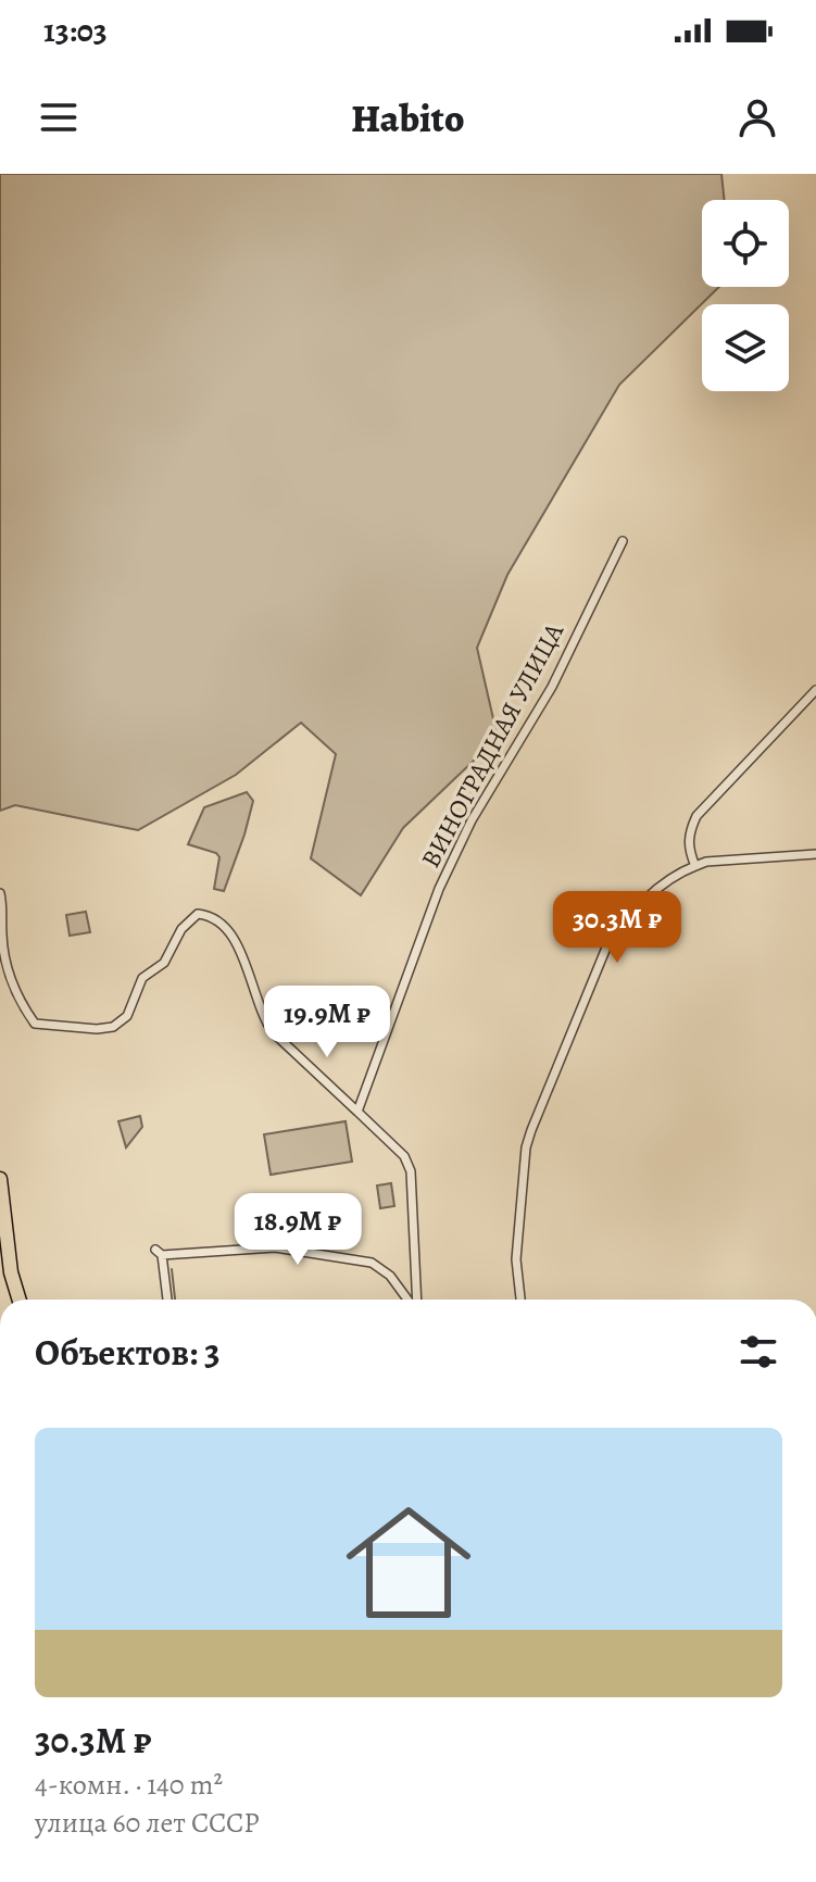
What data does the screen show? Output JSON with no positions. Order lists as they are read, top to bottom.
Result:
{
  "streets": {
    "street": ["ВИНОГРАДНАЯ УЛИЦА"]
  },
  "page": {
    "status": "13:03",
    "header": "Habito",
    "price": ["30.3M ₽", "19.9M ₽", "18.9M ₽"],
    "heading": "Объектов: 3",
    "list": [
      {
        "name": "30.3M ₽",
        "note": "4-комн. · 140 m² · улица 60 лет СССР"
      }
    ]
  }
}
